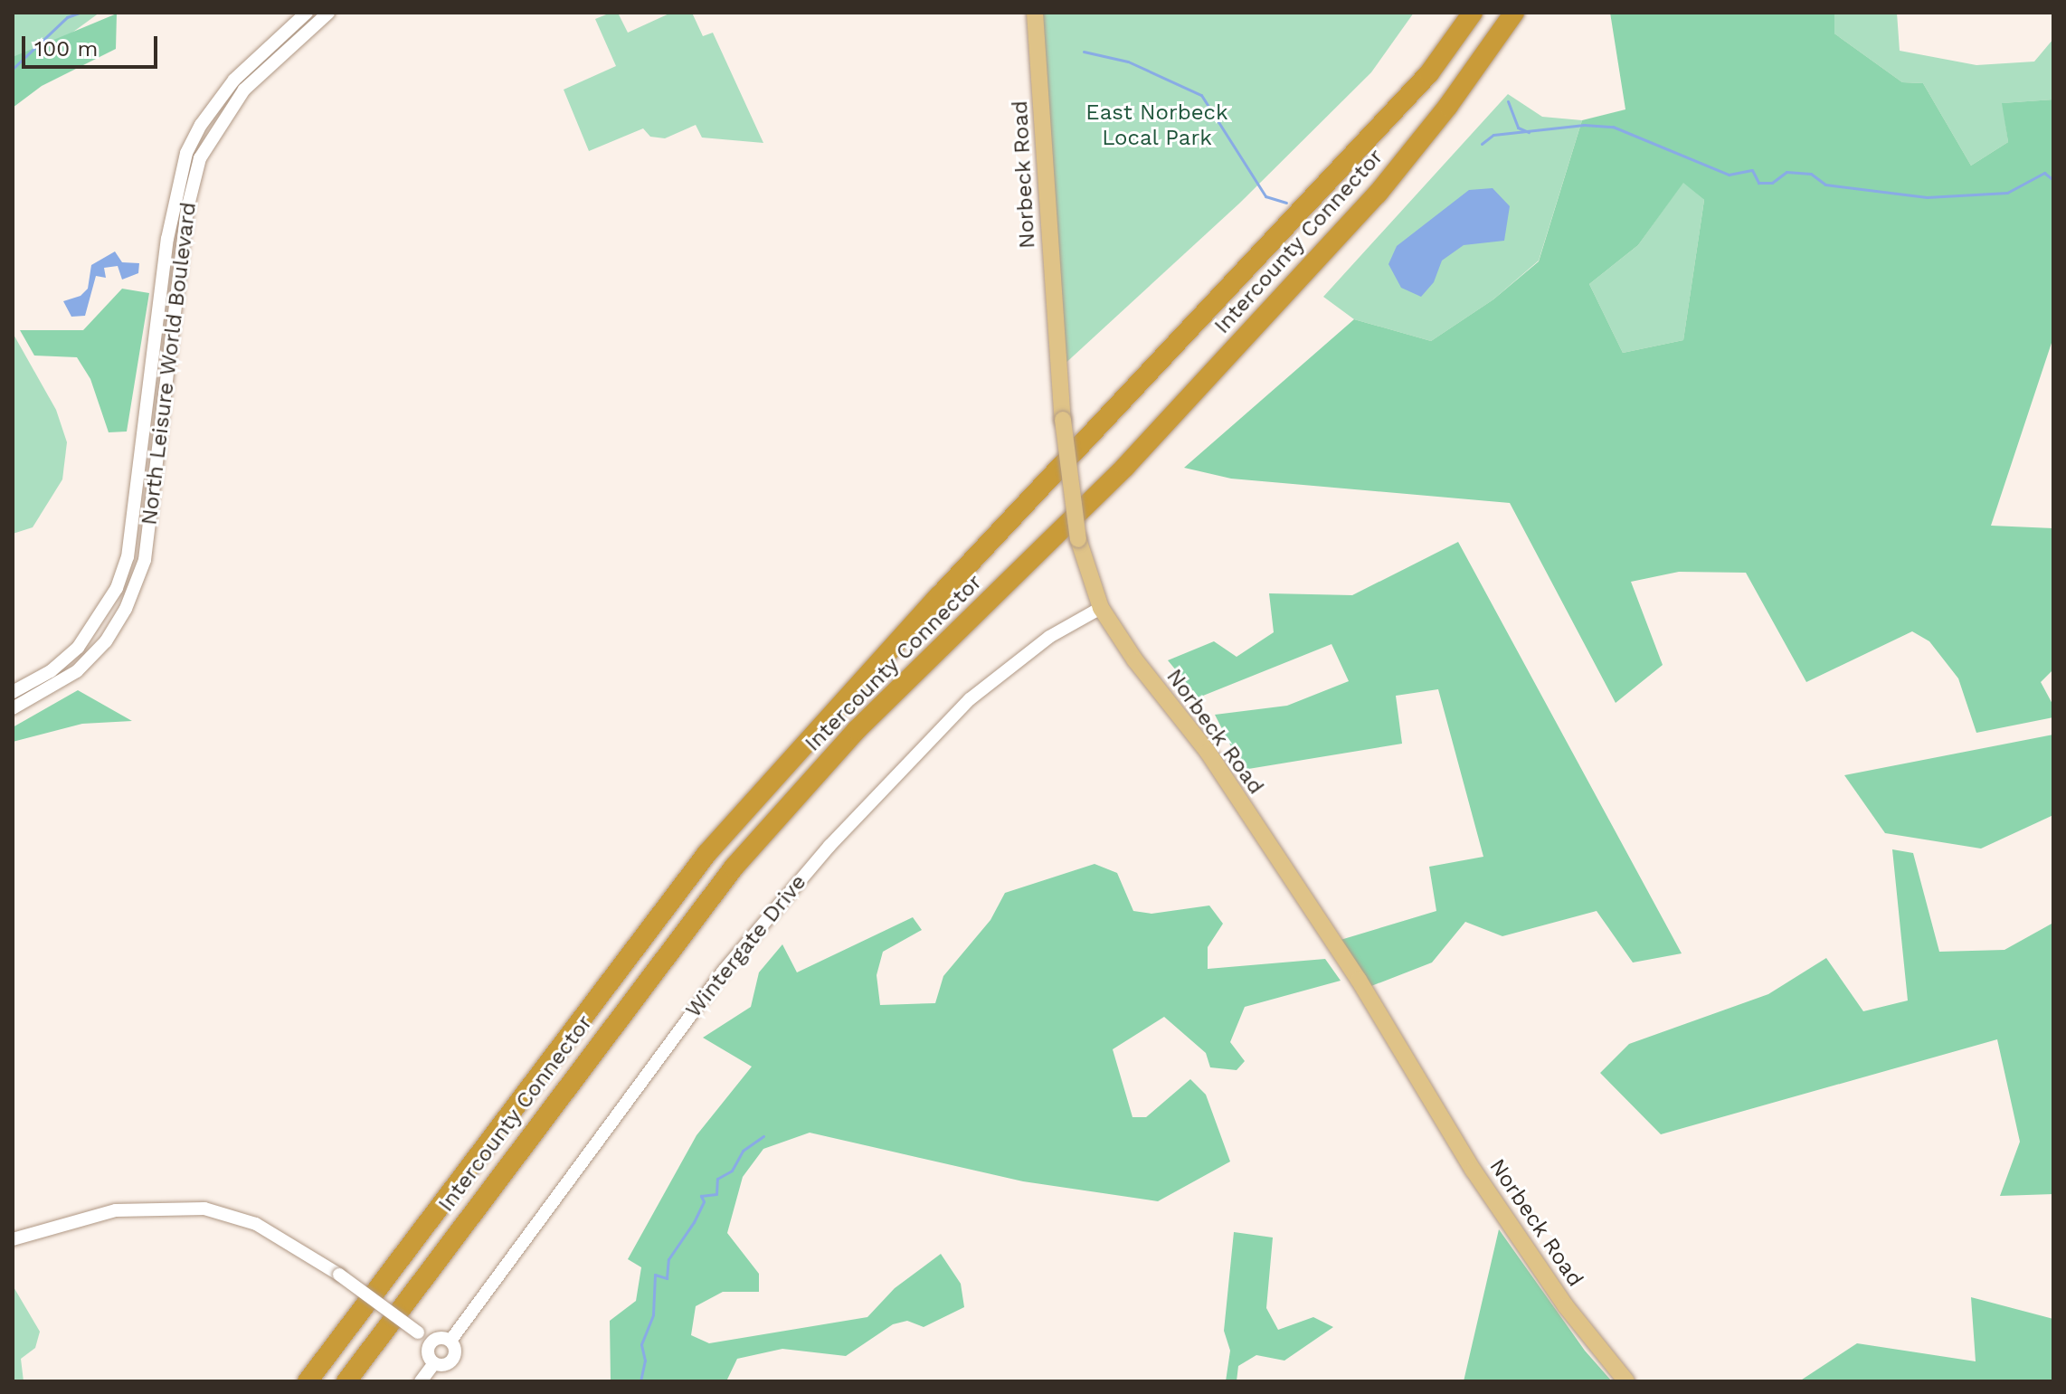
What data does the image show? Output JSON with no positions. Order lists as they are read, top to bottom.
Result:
{
  "streets": {
    "highway": ["Intercounty Connector"],
    "main road": ["Norbeck Road"],
    "street": ["North Leisure World Boulevard", "Wintergate Drive"]
  },
  "crossings": [
    ["Norbeck Road", "Wintergate Drive"]
  ],
  "parks": ["East Norbeck Local Park"],
  "scale_bar": "100 m"
}
